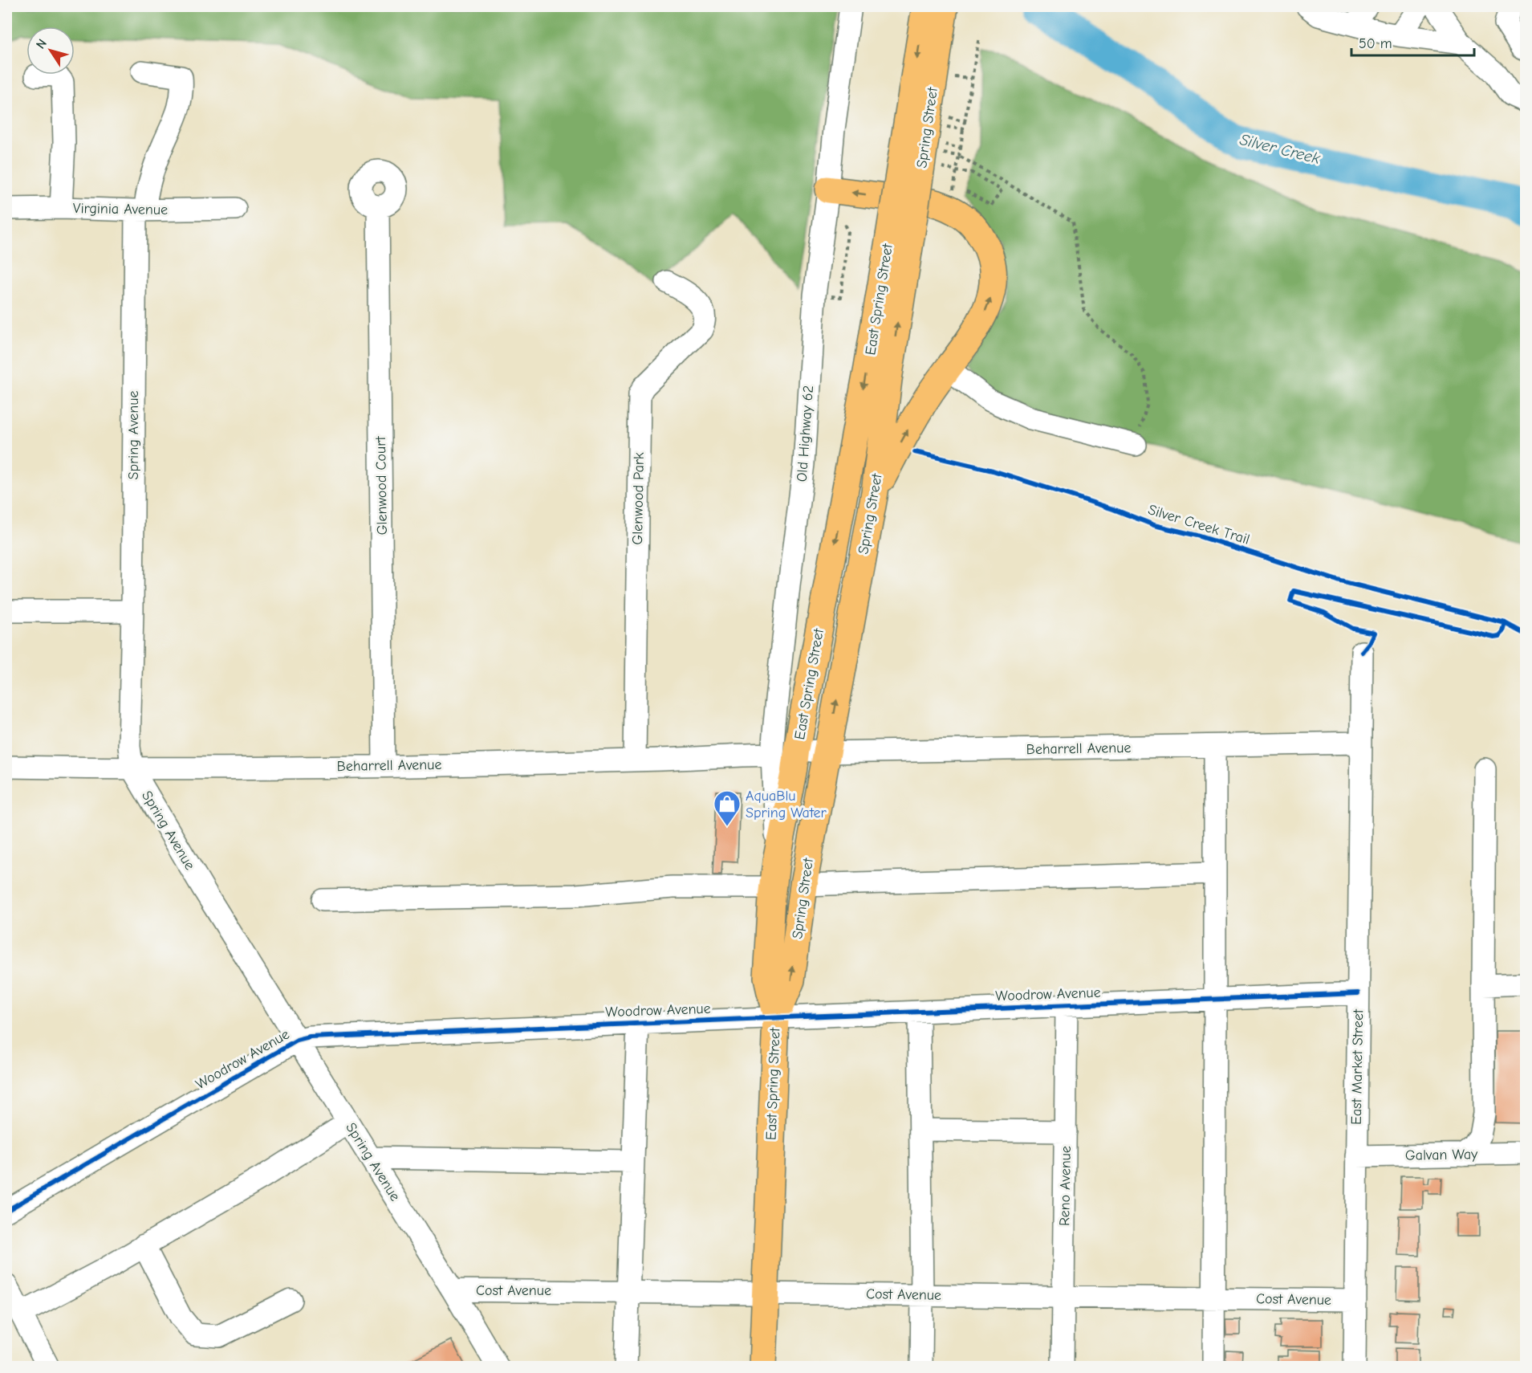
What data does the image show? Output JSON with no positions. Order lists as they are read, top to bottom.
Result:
{
  "streets": {
    "main road": ["Spring Street", "East Spring Street"],
    "street": [
      "Virginia Avenue",
      "Old Highway 62",
      "Spring Avenue",
      "Glenwood Court",
      "Glenwood Park",
      "Beharrell Avenue",
      "Woodrow Avenue",
      "East Market Street",
      "Galvan Way",
      "Reno Avenue",
      "Cost Avenue"
    ],
    "cycle path": ["Silver Creek Trail"]
  },
  "crossings": [
    ["Spring Street", "East Spring Street"],
    ["Spring Street", "Beharrell Avenue"],
    ["Spring Street", "Woodrow Avenue"],
    ["Virginia Avenue", "Spring Avenue"],
    ["East Spring Street", "Old Highway 62"],
    ["East Spring Street", "Beharrell Avenue"],
    ["East Spring Street", "Woodrow Avenue"],
    ["East Spring Street", "Cost Avenue"],
    ["Old Highway 62", "Beharrell Avenue"],
    ["Spring Avenue", "Beharrell Avenue"],
    ["Spring Avenue", "Woodrow Avenue"],
    ["Spring Avenue", "Cost Avenue"],
    ["Glenwood Court", "Beharrell Avenue"],
    ["Glenwood Park", "Beharrell Avenue"],
    ["Beharrell Avenue", "East Market Street"],
    ["Woodrow Avenue", "East Market Street"],
    ["Woodrow Avenue", "Reno Avenue"],
    ["East Market Street", "Galvan Way"],
    ["East Market Street", "Cost Avenue"],
    ["Reno Avenue", "Cost Avenue"]
  ],
  "one_way": ["Spring Street", "East Spring Street"],
  "water": ["Silver Creek"],
  "places": {
    "shop": ["AquaBlu Spring Water"]
  },
  "scale_bar": "50 m",
  "north": "top left"
}
